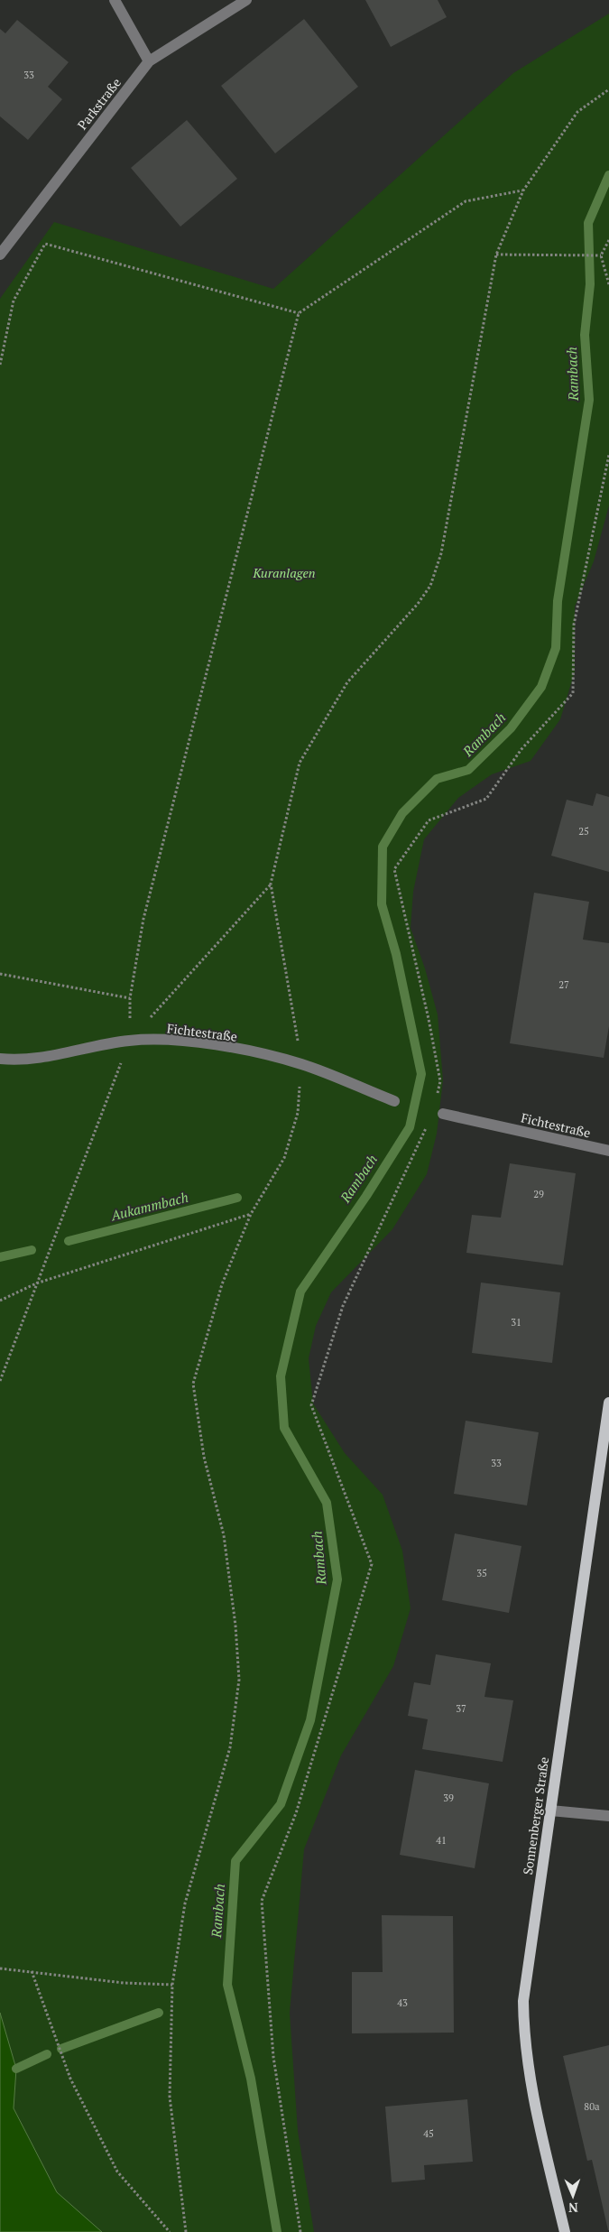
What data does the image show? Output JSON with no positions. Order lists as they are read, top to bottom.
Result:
{
  "streets": {
    "main road": ["Sonnenberger Straße"],
    "street": ["Parkstraße", "Fichtestraße"]
  },
  "water": ["Rambach", "Aukammbach"],
  "parks": ["Kuranlagen"],
  "house_numbers": [
    "33",
    "25",
    "27",
    "29",
    "31",
    "33",
    "35",
    "37",
    "39",
    "41",
    "43",
    "80a",
    "45"
  ],
  "north": "bottom"
}
